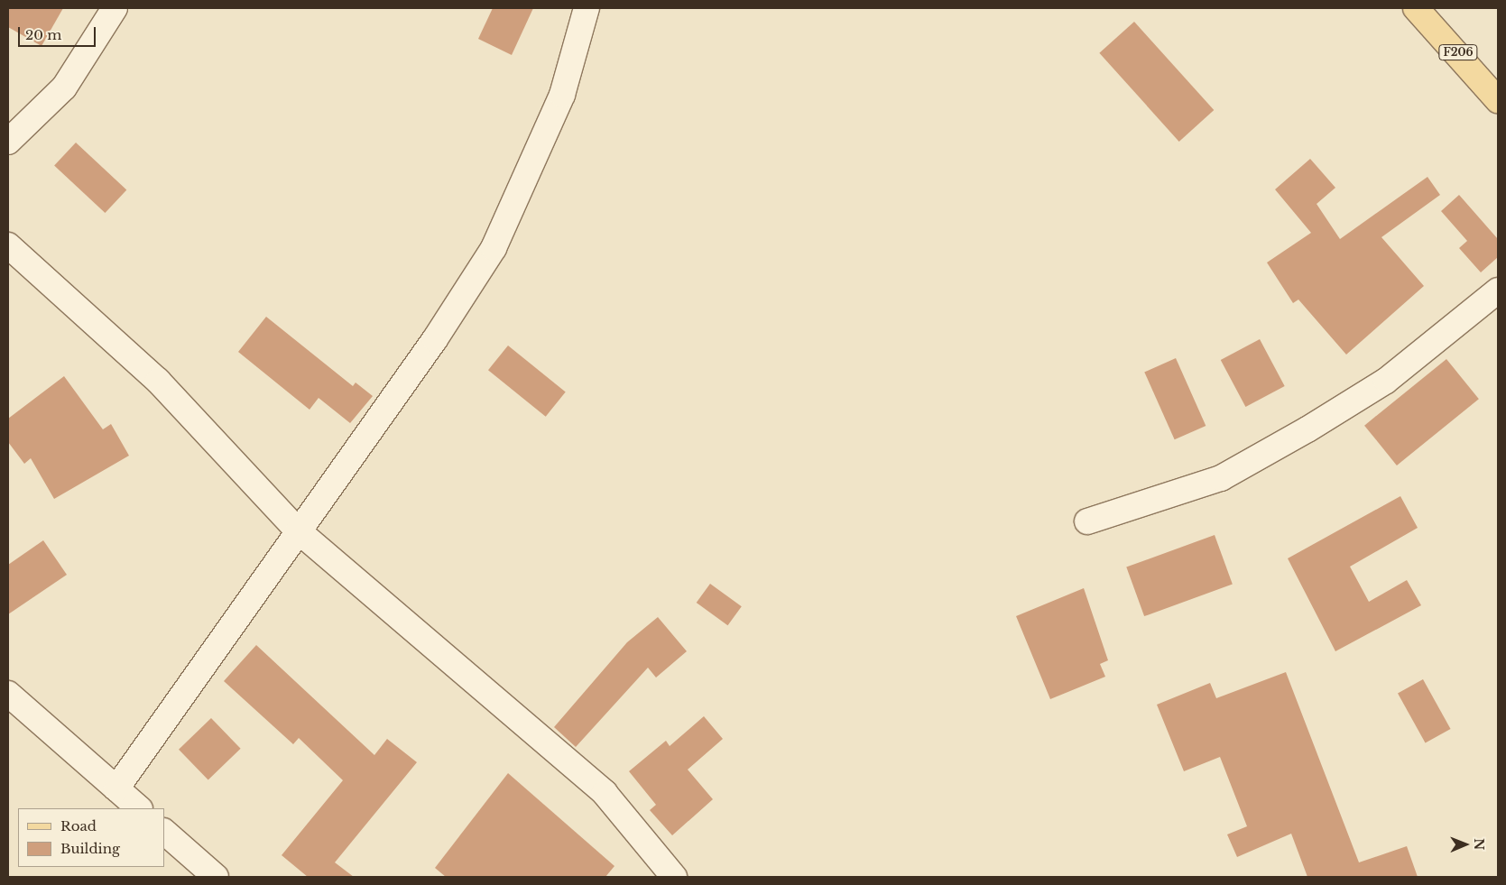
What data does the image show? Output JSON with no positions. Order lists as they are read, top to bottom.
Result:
{
  "streets": {
    "main road": ["F206"]
  },
  "legend": ["Road", "Building"],
  "scale_bar": "20 m",
  "north": "right"
}
